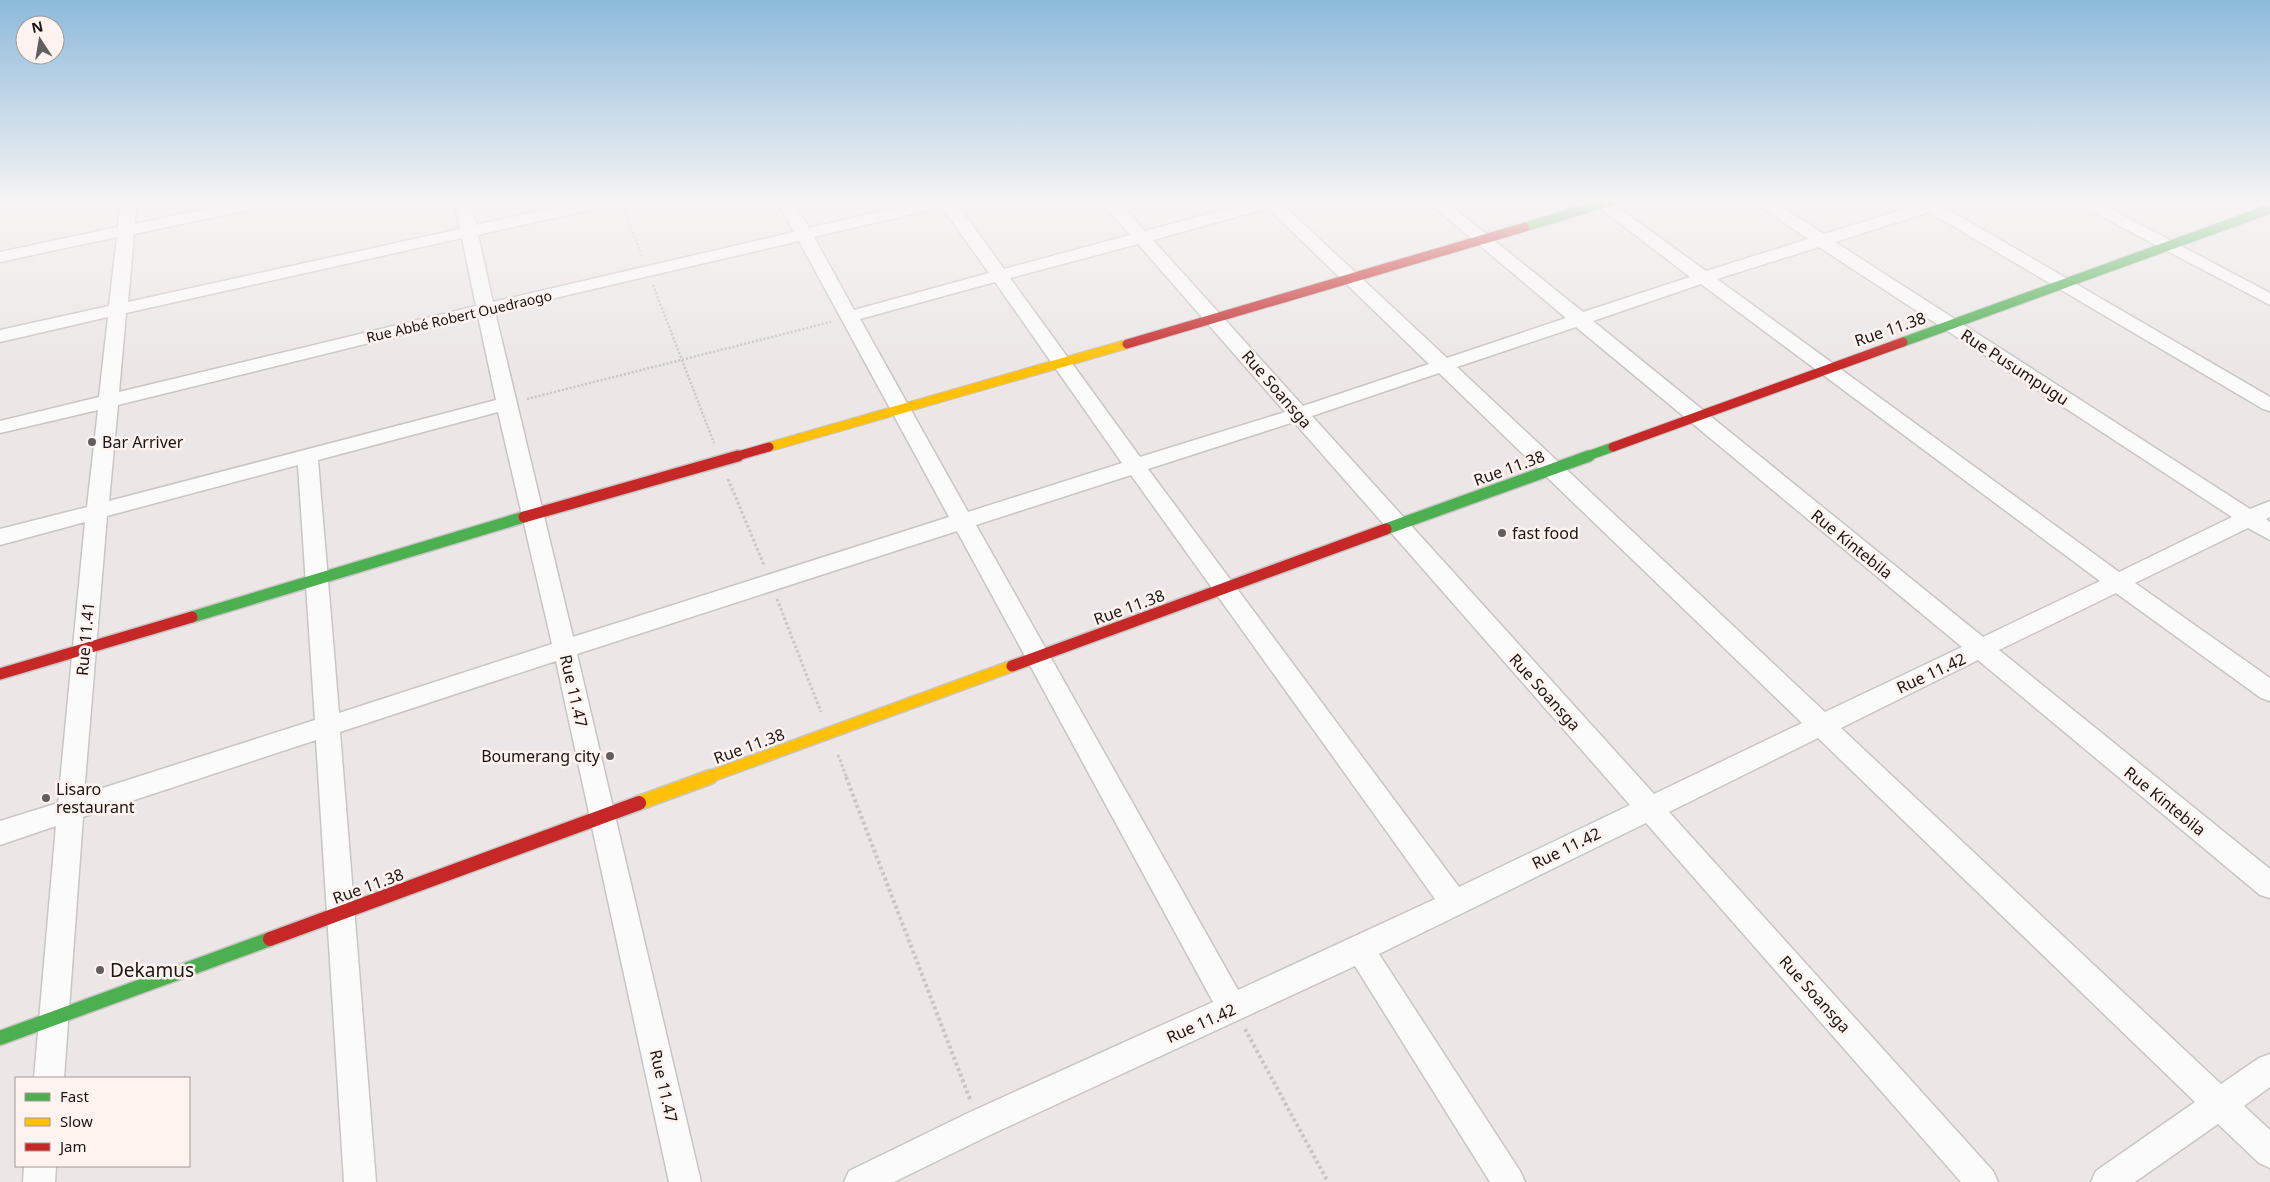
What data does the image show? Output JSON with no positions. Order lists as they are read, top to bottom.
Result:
{
  "streets": {
    "street": [
      "Rue Abbé Robert Ouedraogo",
      "Rue 11.38",
      "Rue Pusumpugu",
      "Rue Soansga",
      "Rue Kintebila",
      "Rue 11.41",
      "Rue 11.42",
      "Rue 11.47"
    ]
  },
  "crossings": [
    ["Rue Abbé Robert Ouedraogo", "Rue 11.41"],
    ["Rue Abbé Robert Ouedraogo", "Rue 11.47"],
    ["Rue 11.38", "Rue Pusumpugu"],
    ["Rue 11.38", "Rue Soansga"],
    ["Rue 11.38", "Rue Kintebila"],
    ["Rue 11.38", "Rue 11.41"],
    ["Rue 11.38", "Rue 11.47"],
    ["Rue Pusumpugu", "Rue 11.42"],
    ["Rue Soansga", "Rue 11.42"],
    ["Rue Kintebila", "Rue 11.42"]
  ],
  "places": [
    "Bar Arriver",
    "fast food",
    "Boumerang city",
    "Lisaro restaurant",
    "Dekamus"
  ],
  "legend": ["Fast", "Slow", "Jam"],
  "north": "top"
}
